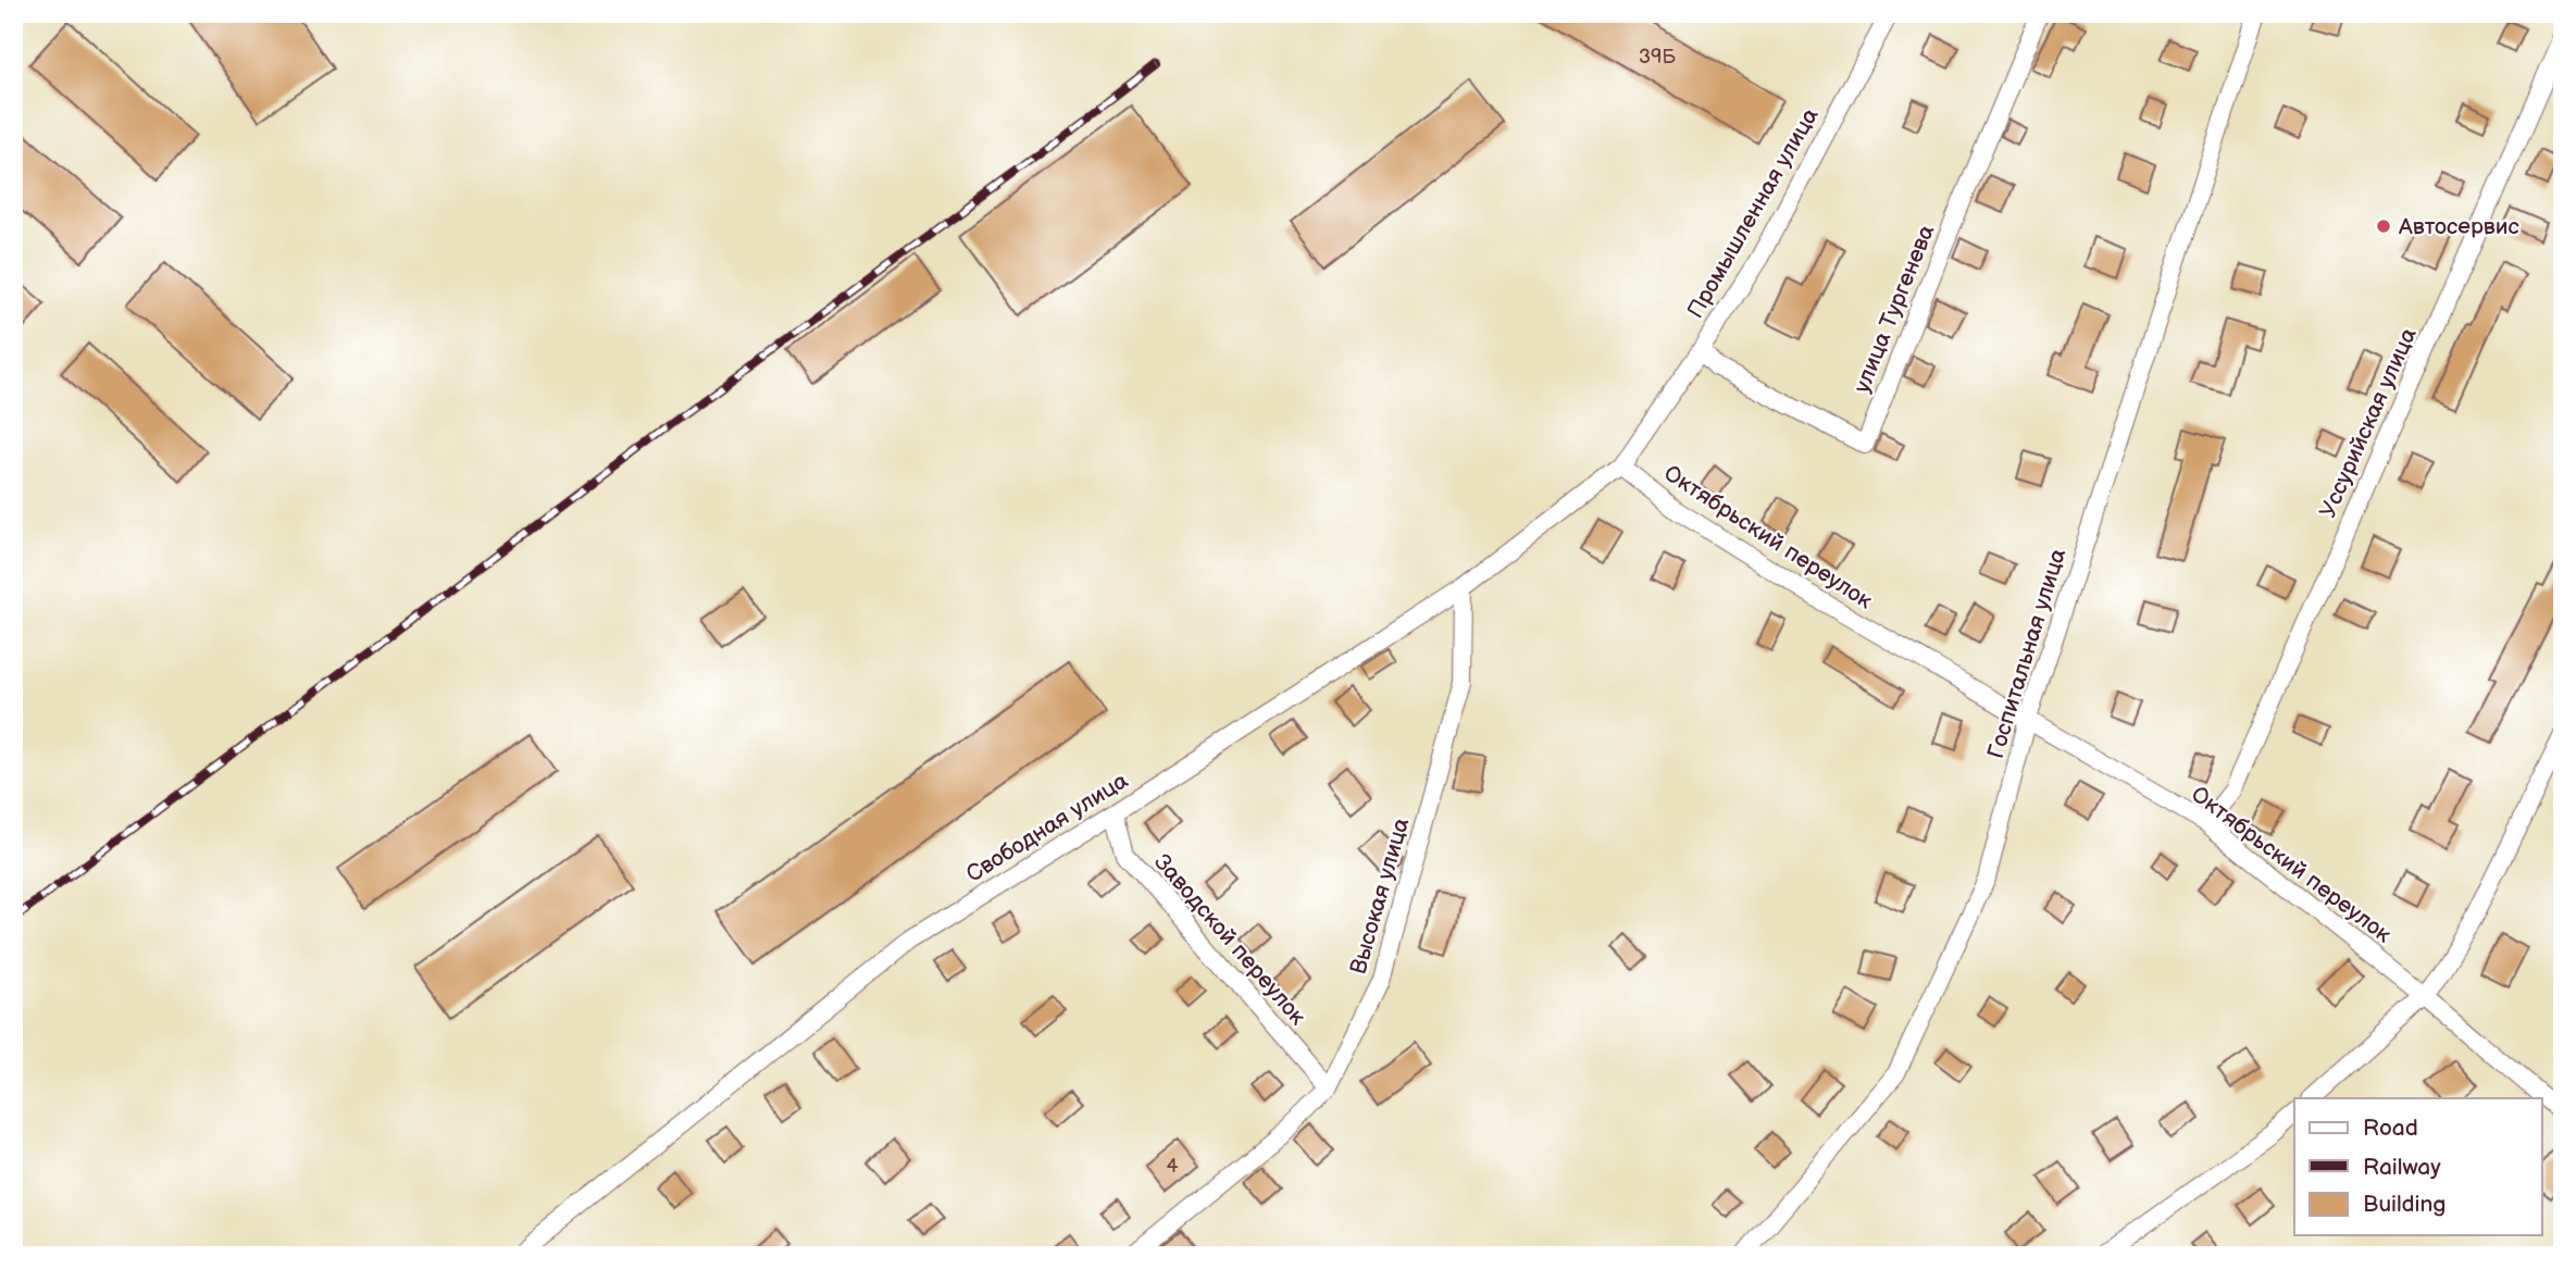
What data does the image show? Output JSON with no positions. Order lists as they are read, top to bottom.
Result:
{
  "streets": {
    "street": [
      "Промышленная улица",
      "улица Тургенева",
      "Уссурийская улица",
      "Октябрьский переулок",
      "Госпитальная улица",
      "Свободная улица",
      "Высокая улица",
      "Заводской переулок"
    ]
  },
  "crossings": [
    ["Промышленная улица", "улица Тургенева"],
    ["Промышленная улица", "Октябрьский переулок"],
    ["Промышленная улица", "Свободная улица"],
    ["Уссурийская улица", "Октябрьский переулок"],
    ["Октябрьский переулок", "Госпитальная улица"],
    ["Октябрьский переулок", "Свободная улица"],
    ["Свободная улица", "Высокая улица"],
    ["Свободная улица", "Заводской переулок"],
    ["Высокая улица", "Заводской переулок"]
  ],
  "places": ["Автосервис"],
  "house_numbers": ["39Б", "4"],
  "legend": ["Road", "Railway", "Building"]
}
